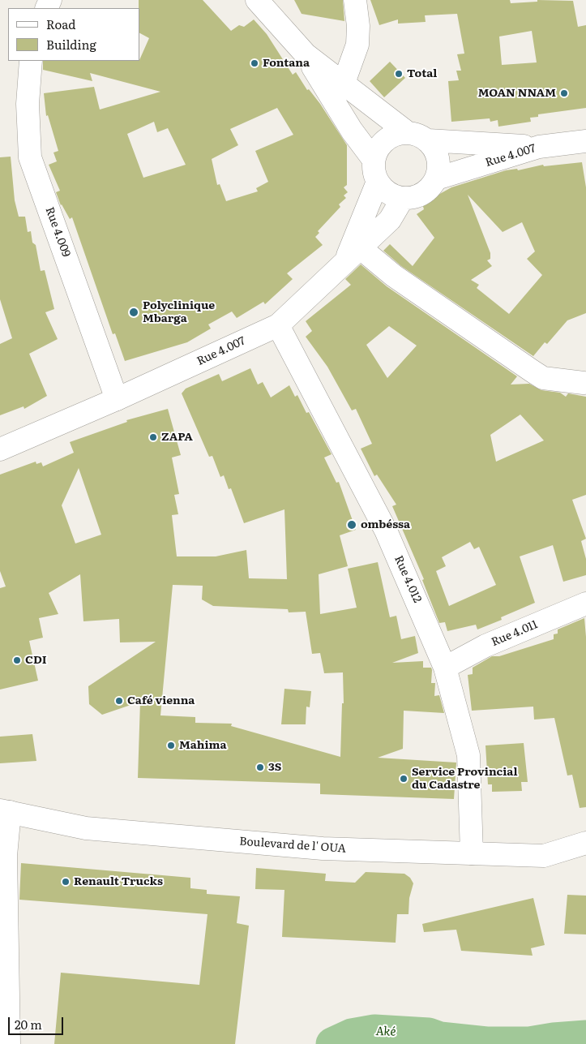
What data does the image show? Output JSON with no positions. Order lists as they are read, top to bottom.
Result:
{
  "streets": {
    "main road": [
      "Rue 4.007",
      "Rue 4.009",
      "Rue 4.012",
      "Rue 4.011",
      "Boulevard de l' OUA"
    ]
  },
  "crossings": [
    ["Rue 4.007", "Rue 4.009"],
    ["Rue 4.007", "Rue 4.012"],
    ["Rue 4.012", "Rue 4.011"],
    ["Rue 4.012", "Boulevard de l' OUA"]
  ],
  "water": ["Aké"],
  "places": [
    "Fontana",
    "Total",
    "MOAN NNAM",
    "Polyclinique Mbarga",
    "ZAPA",
    "ombéssa",
    "CDI",
    "Café vienna",
    "Mahima",
    "3S",
    "Service Provincial du Cadastre",
    "Renault Trucks"
  ],
  "legend": ["Road", "Building"],
  "scale_bar": "20 m"
}
